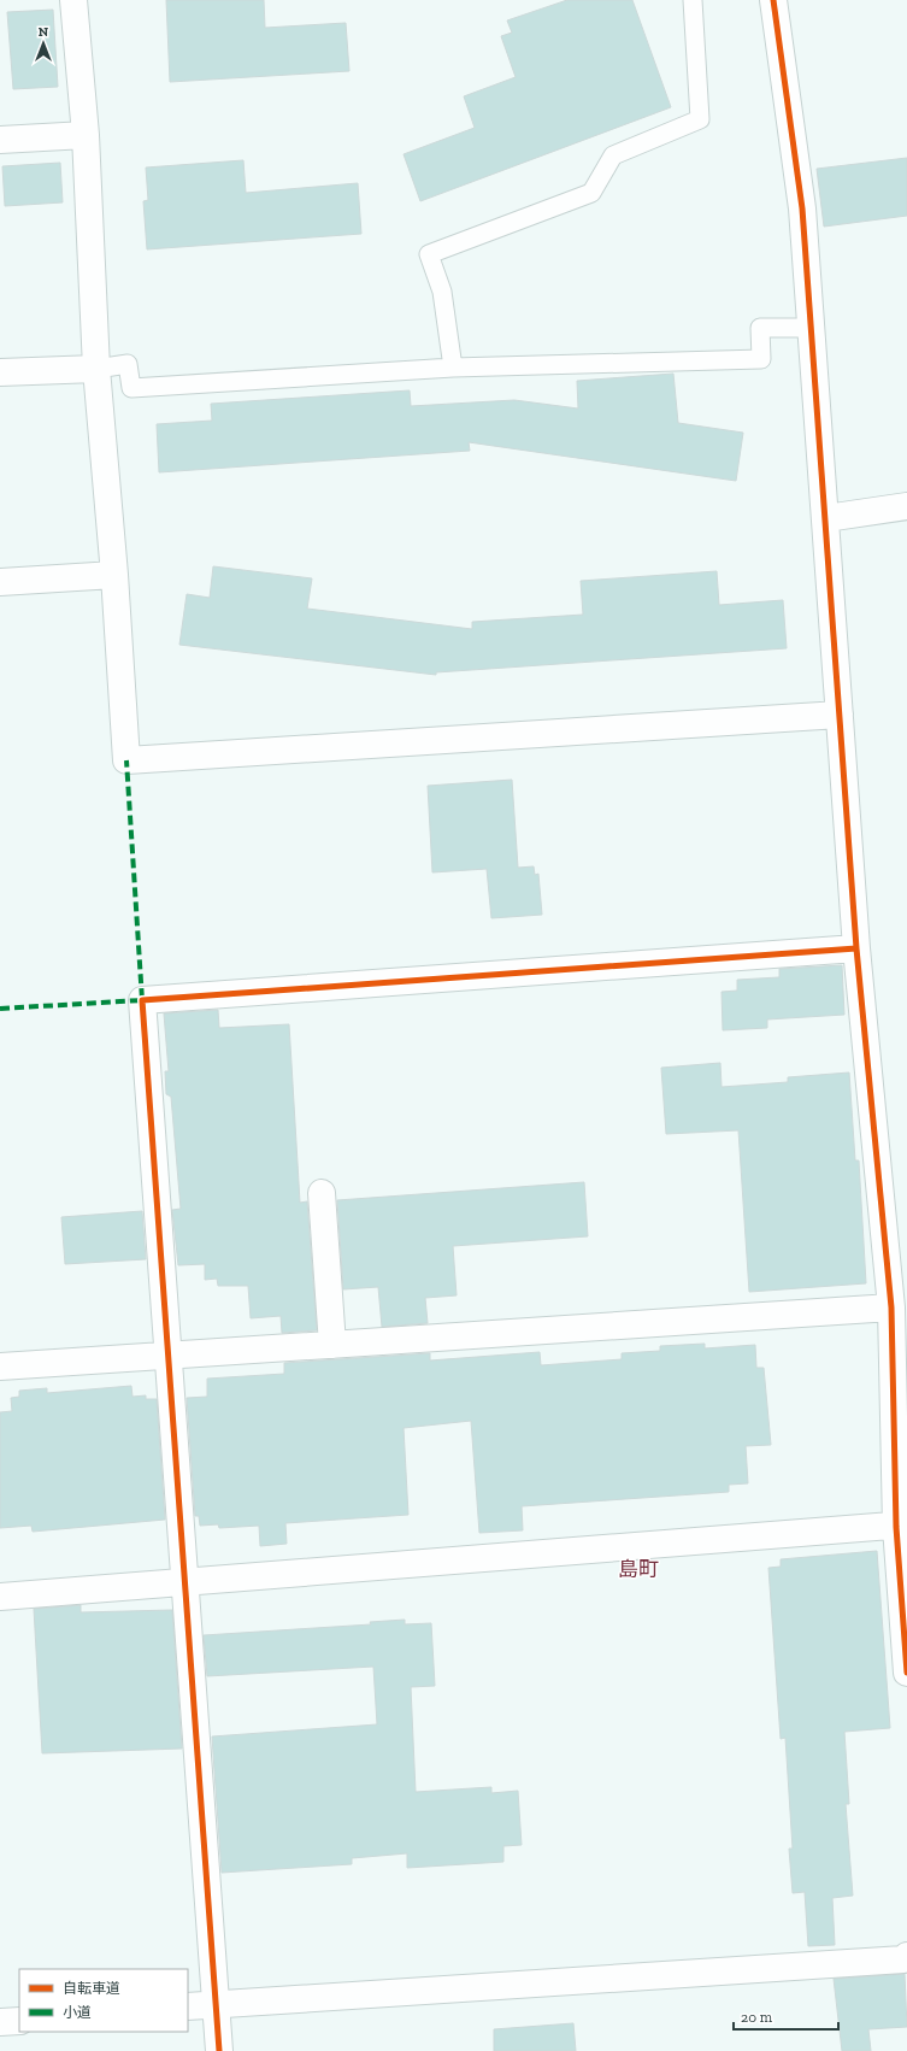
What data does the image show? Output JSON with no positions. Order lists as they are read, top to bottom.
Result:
{
  "districts": ["島町"],
  "legend": ["自転車道", "小道"],
  "scale_bar": "20 m",
  "north": "top"
}
